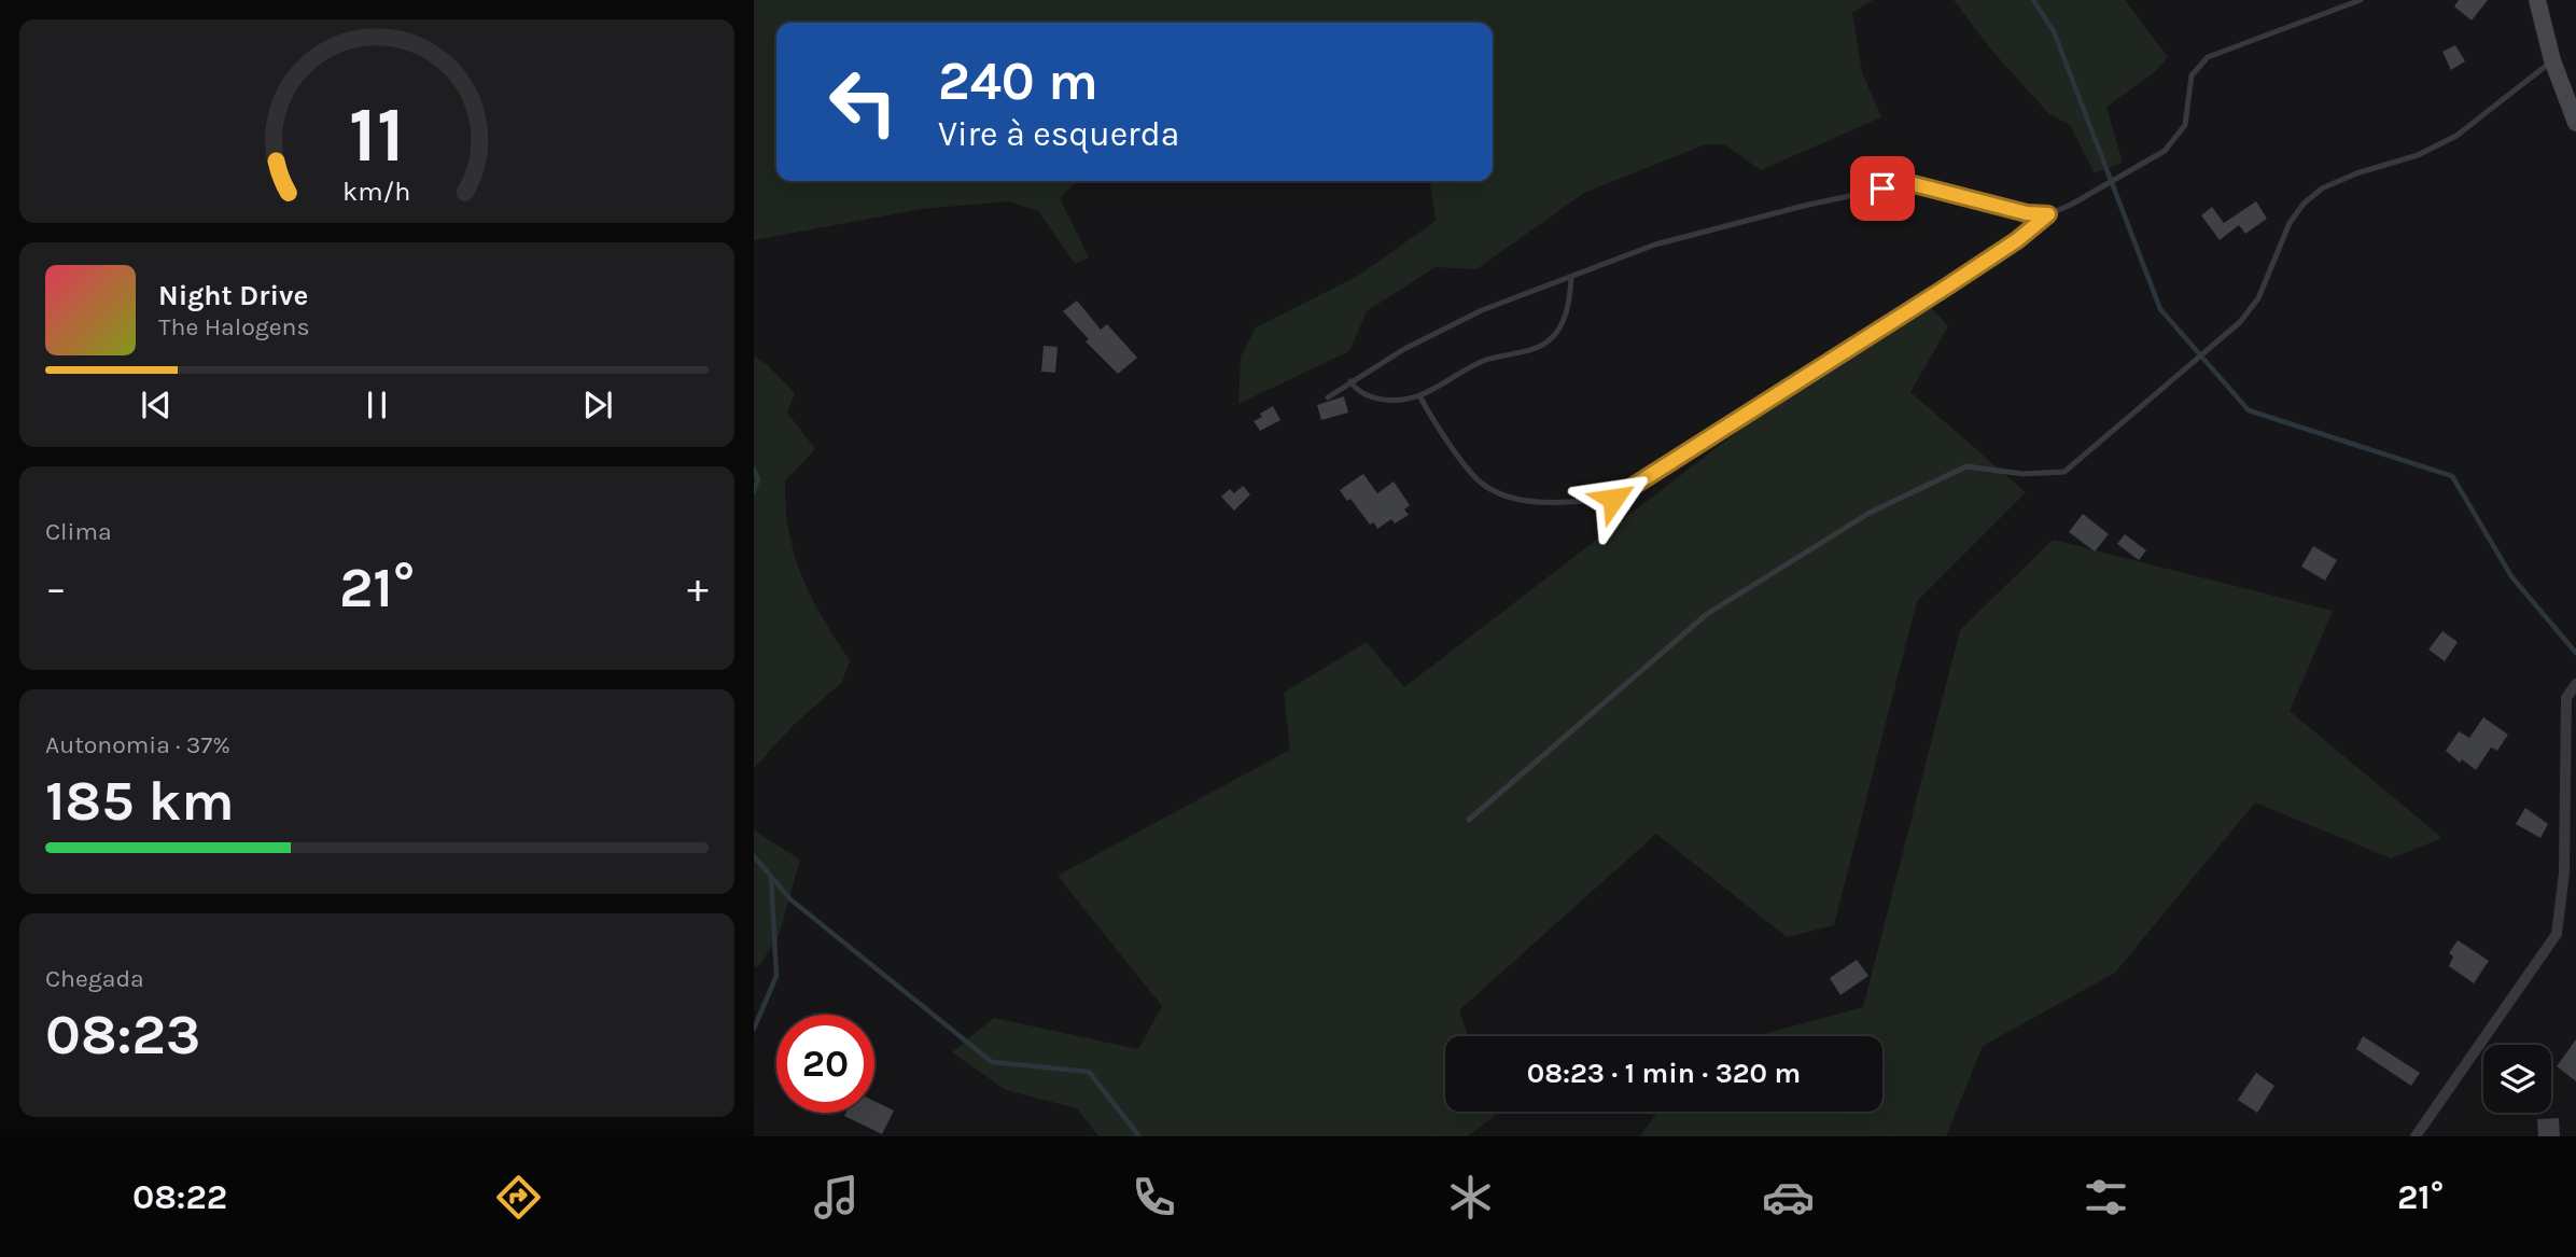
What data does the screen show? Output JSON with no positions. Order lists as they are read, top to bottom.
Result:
{
  "page": {
    "turn": ["240 m", "Vire à esquerda"],
    "song": ["Night Drive", "The Halogens"],
    "tile": [
      "Clima",
      ["Autonomia · 37%", "185 km"],
      ["Chegada", "08:23"]
    ],
    "heat": ["−", "21°", "+"],
    "limit": "20",
    "trip": "08:23 · 1 min · 320 m",
    "tabs": ["08:22", "21°"],
    "gauge": ["11", "km/h"]
  }
}
